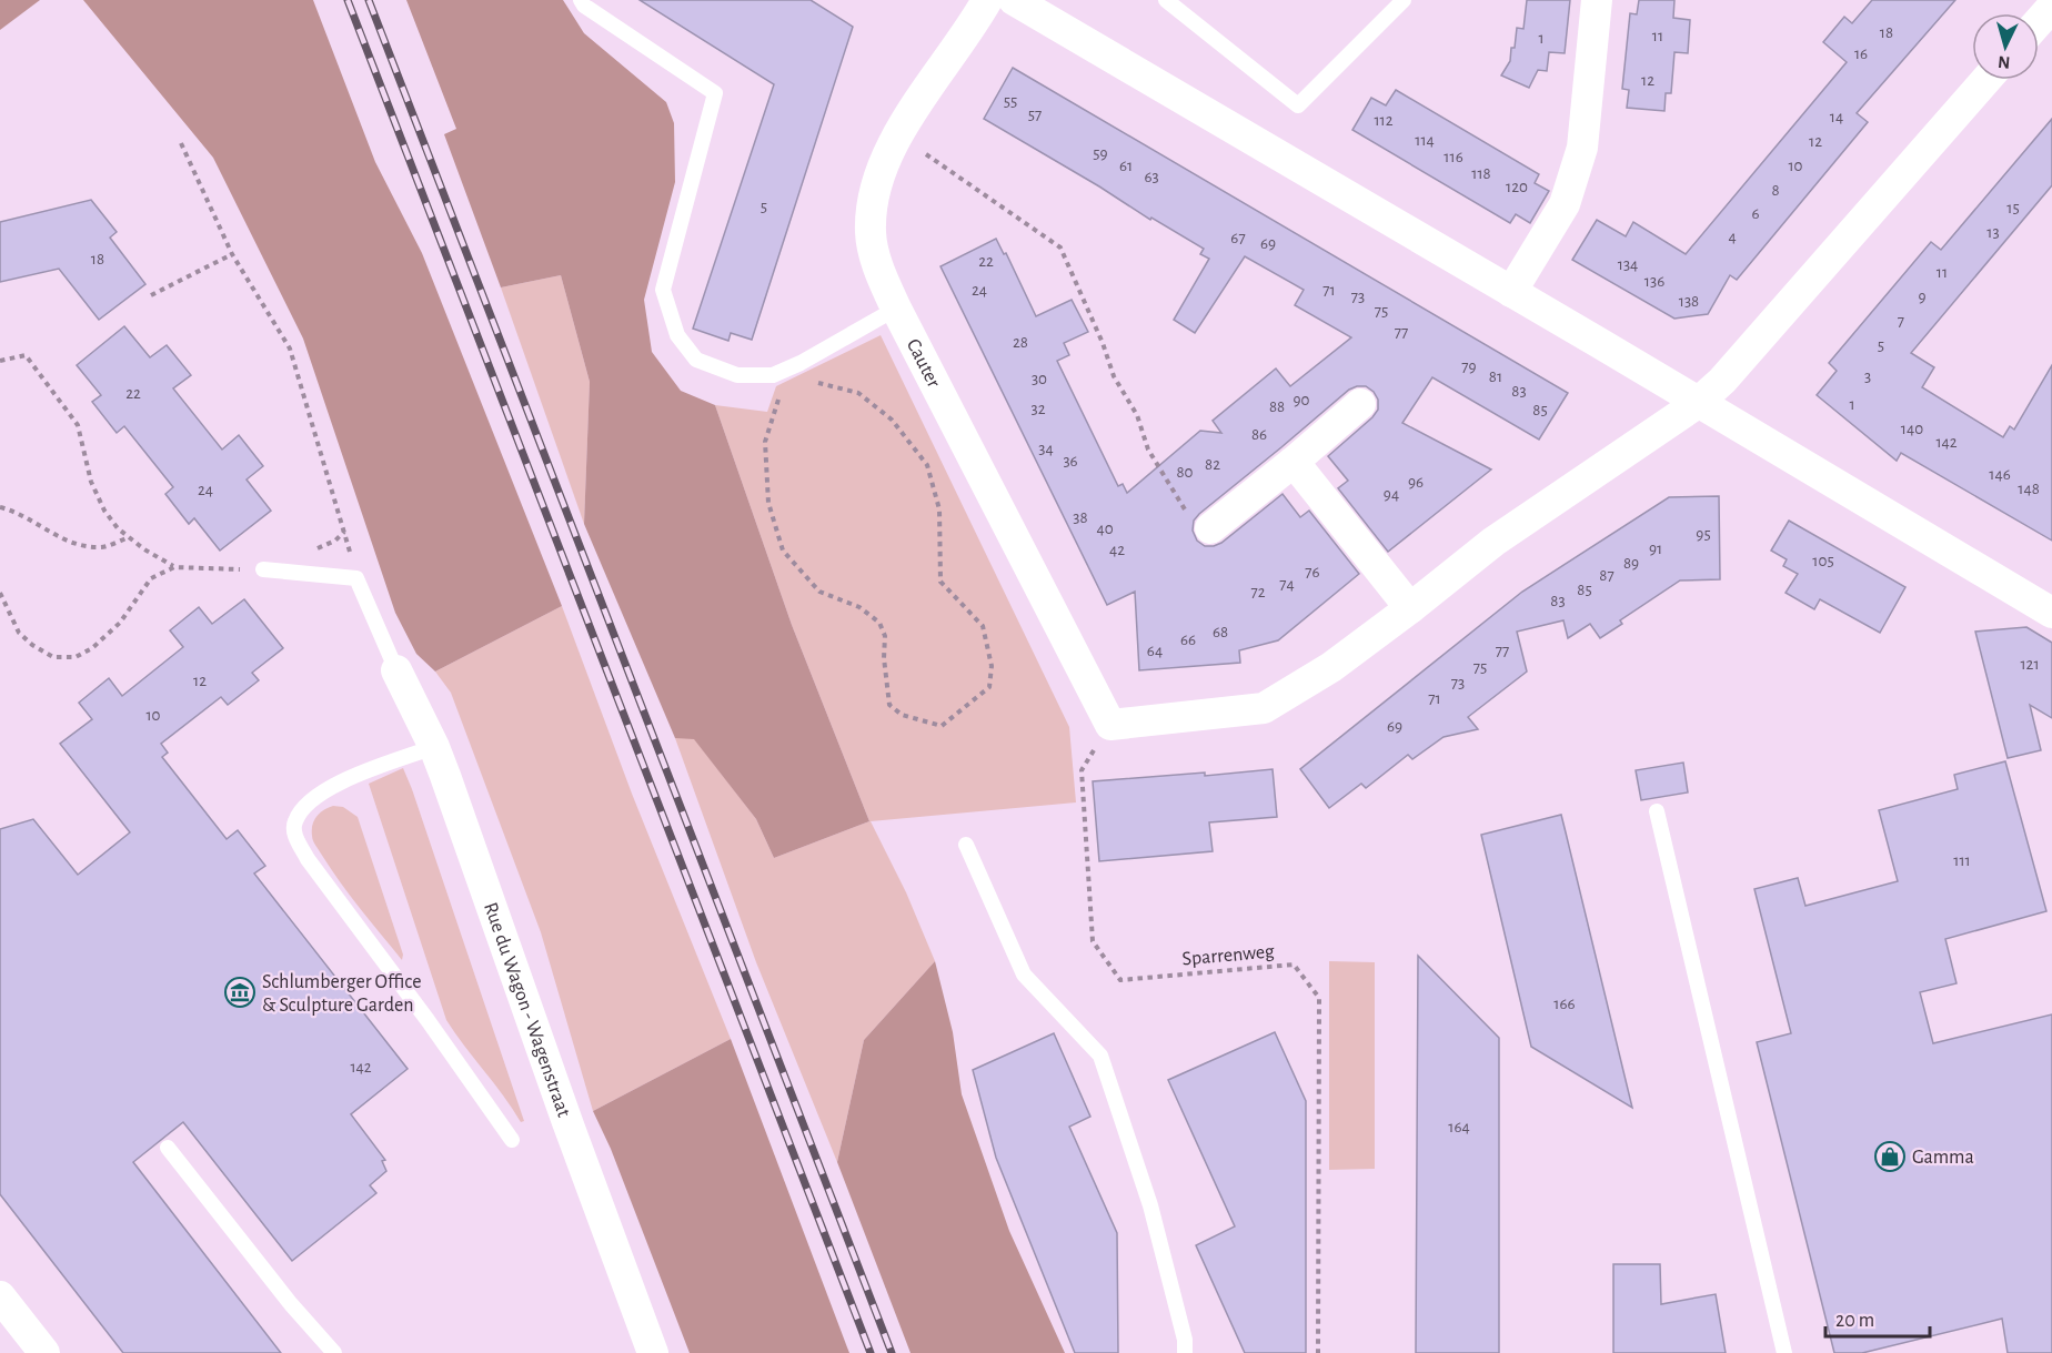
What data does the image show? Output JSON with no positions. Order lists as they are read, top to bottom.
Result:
{
  "streets": {
    "street": ["Cauter", "Rue du Wagon - Wagenstraat"],
    "path": ["Sparrenweg"]
  },
  "crossings": [
    ["Cauter", "Sparrenweg"]
  ],
  "places": {
    "museum": ["Schlumberger Office & Sculpture Garden"],
    "shop": ["Gamma"]
  },
  "house_numbers": [
    "18",
    "11",
    "1",
    "16",
    "12",
    "55",
    "57",
    "14",
    "112",
    "114",
    "12",
    "59",
    "116",
    "61",
    "10",
    "118",
    "63",
    "120",
    "8",
    "5",
    "15",
    "6",
    "13",
    "4",
    "67",
    "69",
    "18",
    "22",
    "134",
    "11",
    "136",
    "24",
    "71",
    "73",
    "9",
    "138",
    "75",
    "7",
    "77",
    "28",
    "5",
    "79",
    "81",
    "3",
    "30",
    "83",
    "22",
    "90",
    "1",
    "88",
    "32",
    "85",
    "140",
    "86",
    "142",
    "34",
    "36",
    "82",
    "80",
    "146",
    "96",
    "148",
    "24",
    "94",
    "38",
    "40",
    "95",
    "91",
    "42",
    "105",
    "89",
    "76",
    "87",
    "74",
    "85",
    "72",
    "83",
    "68",
    "66",
    "64",
    "77",
    "121",
    "75",
    "12",
    "73",
    "71",
    "10",
    "69",
    "111",
    "166",
    "142",
    "164"
  ],
  "scale_bar": "20 m",
  "north": "bottom"
}
